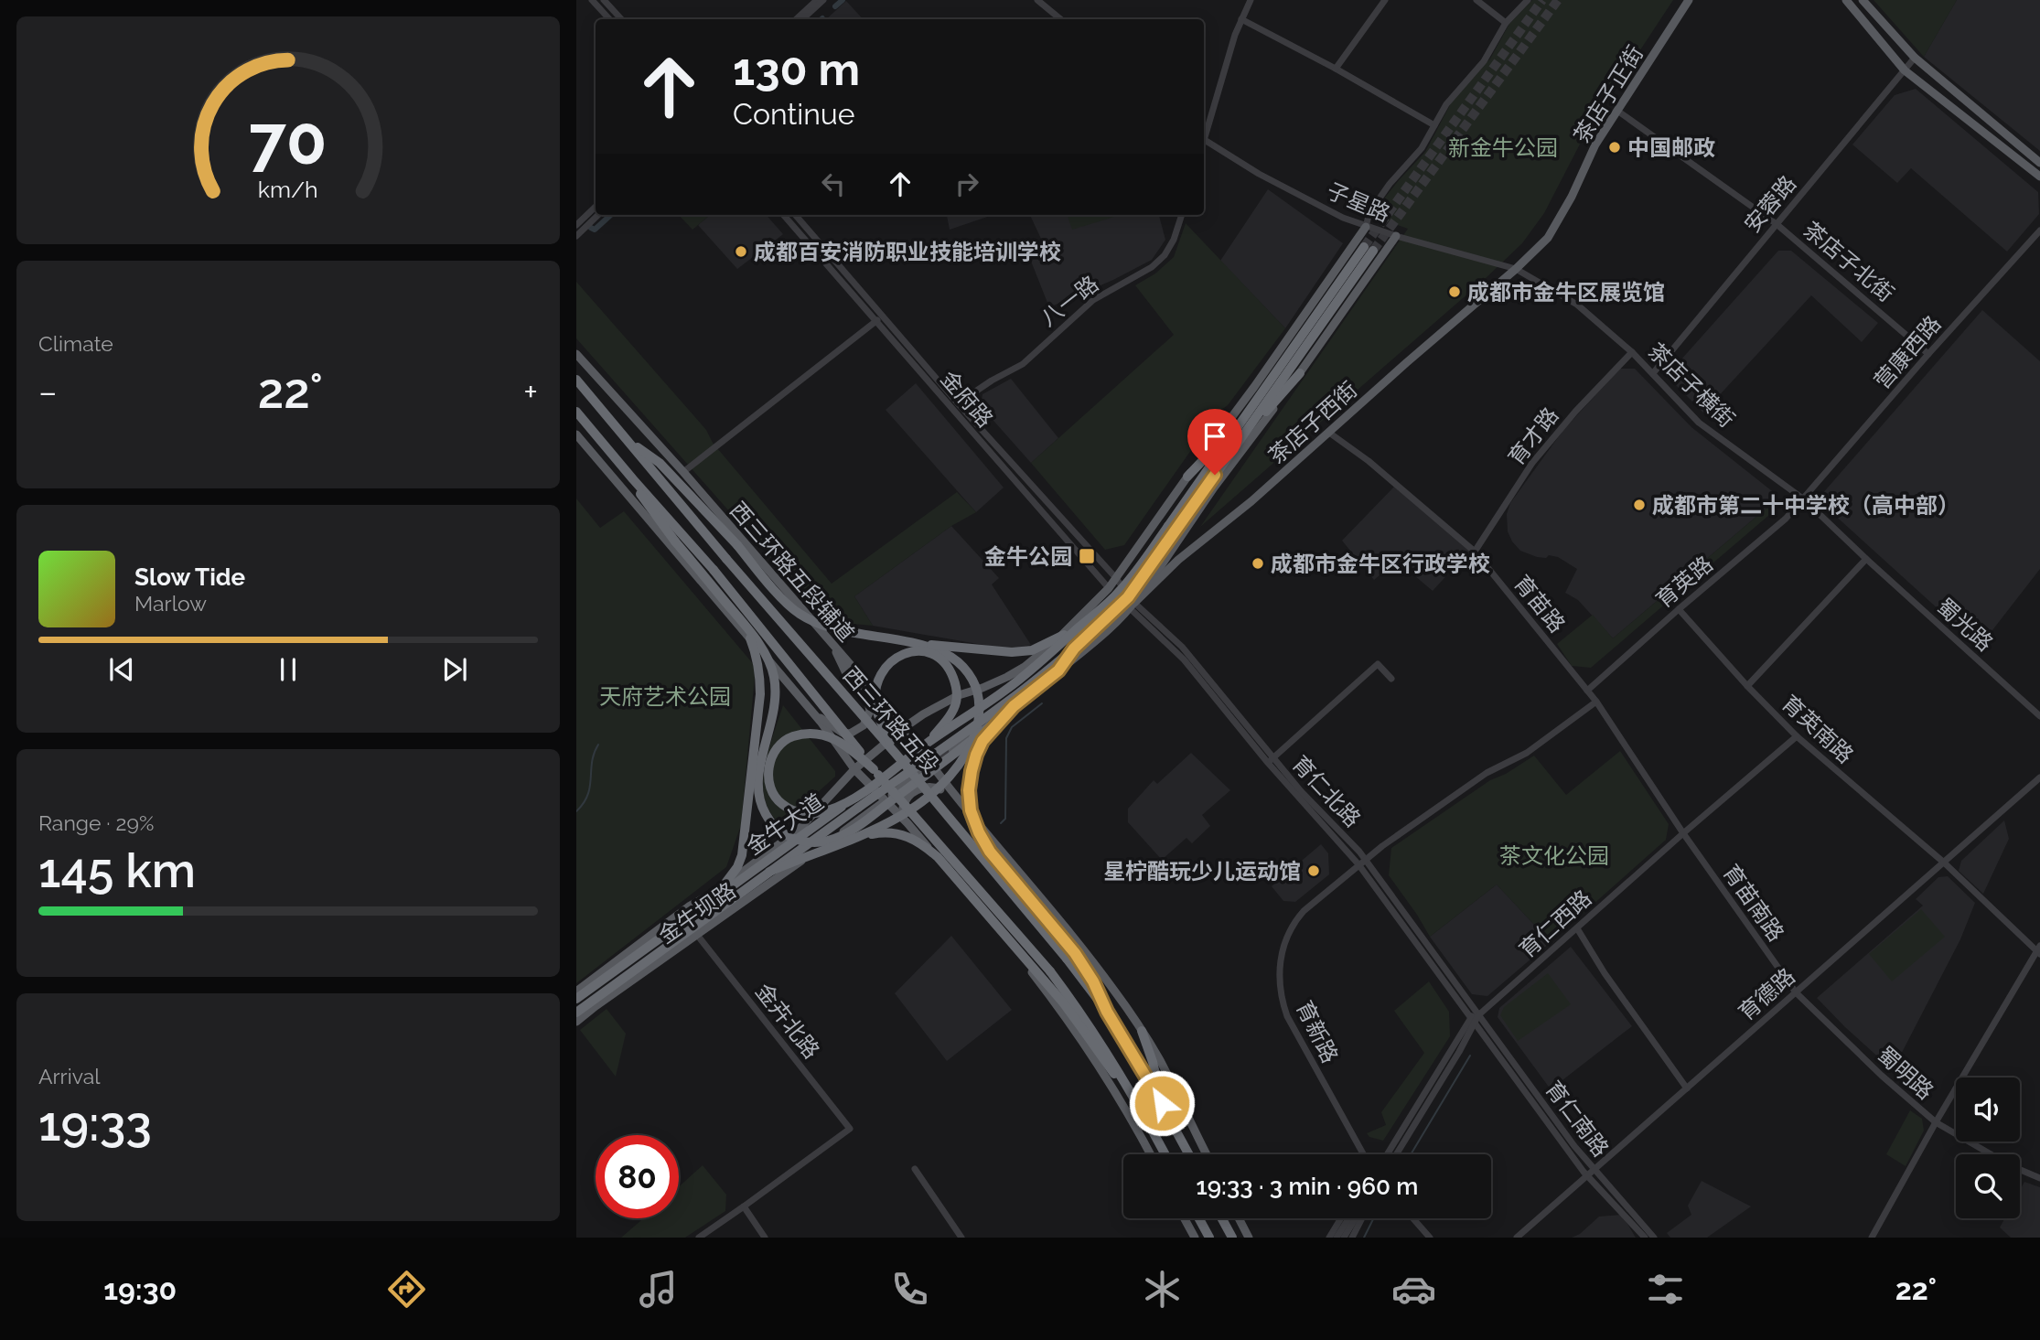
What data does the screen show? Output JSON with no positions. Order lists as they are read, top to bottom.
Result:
{
  "streets": {
    "highway": ["西三环路五段", "金牛大道"],
    "main road": [
      "茶店子正街",
      "金府路",
      "茶店子西街",
      "西三环路五段辅道",
      "金牛坝路"
    ],
    "street": [
      "子星路",
      "安蓉路",
      "茶店子北街",
      "八一路",
      "营康西路",
      "茶店子横街",
      "育才路",
      "育英路",
      "育苗路",
      "蜀光路",
      "育英南路",
      "育仁北路",
      "育苗南路",
      "育仁西路",
      "育德路",
      "金卉北路",
      "育新路",
      "蜀明路",
      "育仁南路"
    ]
  },
  "crossings": [
    ["茶店子正街", "子星路"],
    ["茶店子正街", "茶店子北街"],
    ["茶店子正街", "茶店子横街"],
    ["茶店子正街", "茶店子西街"],
    ["子星路", "茶店子横街"],
    ["子星路", "茶店子西街"],
    ["子星路", "金牛坝路"],
    ["安蓉路", "茶店子北街"],
    ["安蓉路", "茶店子横街"],
    ["茶店子北街", "营康西路"],
    ["八一路", "金府路"],
    ["营康西路", "茶店子横街"],
    ["营康西路", "育英路"],
    ["茶店子横街", "茶店子西街"],
    ["茶店子横街", "育才路"],
    ["茶店子横街", "育英路"],
    ["茶店子横街", "蜀光路"],
    ["金府路", "茶店子西街"],
    ["金府路", "育仁北路"],
    ["金府路", "金牛坝路"],
    ["茶店子西街", "育苗路"],
    ["茶店子西街", "育仁北路"],
    ["育才路", "育苗路"],
    ["西三环路五段辅道", "金牛坝路"],
    ["育英路", "育苗路"],
    ["育英路", "育英南路"],
    ["育苗路", "育苗南路"],
    ["育苗路", "育仁西路"],
    ["育英南路", "育仁西路"],
    ["育英南路", "育德路"],
    ["育仁北路", "育仁西路"],
    ["育仁北路", "育新路"],
    ["育仁北路", "育仁南路"],
    ["金牛大道", "金牛坝路"],
    ["育苗南路", "育仁西路"],
    ["育苗南路", "育德路"],
    ["育苗南路", "蜀明路"],
    ["金牛坝路", "金卉北路"],
    ["育仁西路", "育仁南路"],
    ["育德路", "蜀明路"],
    ["育德路", "育仁南路"]
  ],
  "parks": ["新金牛公园", "天府艺术公园", "茶文化公园"],
  "places": {
    "other": [
      "中国邮政",
      "成都百安消防职业技能培训学校",
      "成都市金牛区展览馆",
      "成都市第二十中学校（高中部）",
      "成都市金牛区行政学校",
      "星柠酷玩少儿运动馆"
    ],
    "transit": ["金牛公园"]
  },
  "page": {
    "turn": ["130 m", "Continue"],
    "tile": [
      "Climate",
      ["Range · 29%", "145 km"],
      ["Arrival", "19:33"]
    ],
    "heat": ["−", "22°", "+"],
    "song": ["Slow Tide", "Marlow"],
    "limit": "80",
    "trip": "19:33 · 3 min · 960 m",
    "tabs": ["19:30", "22°"],
    "gauge": ["70", "km/h"]
  }
}
